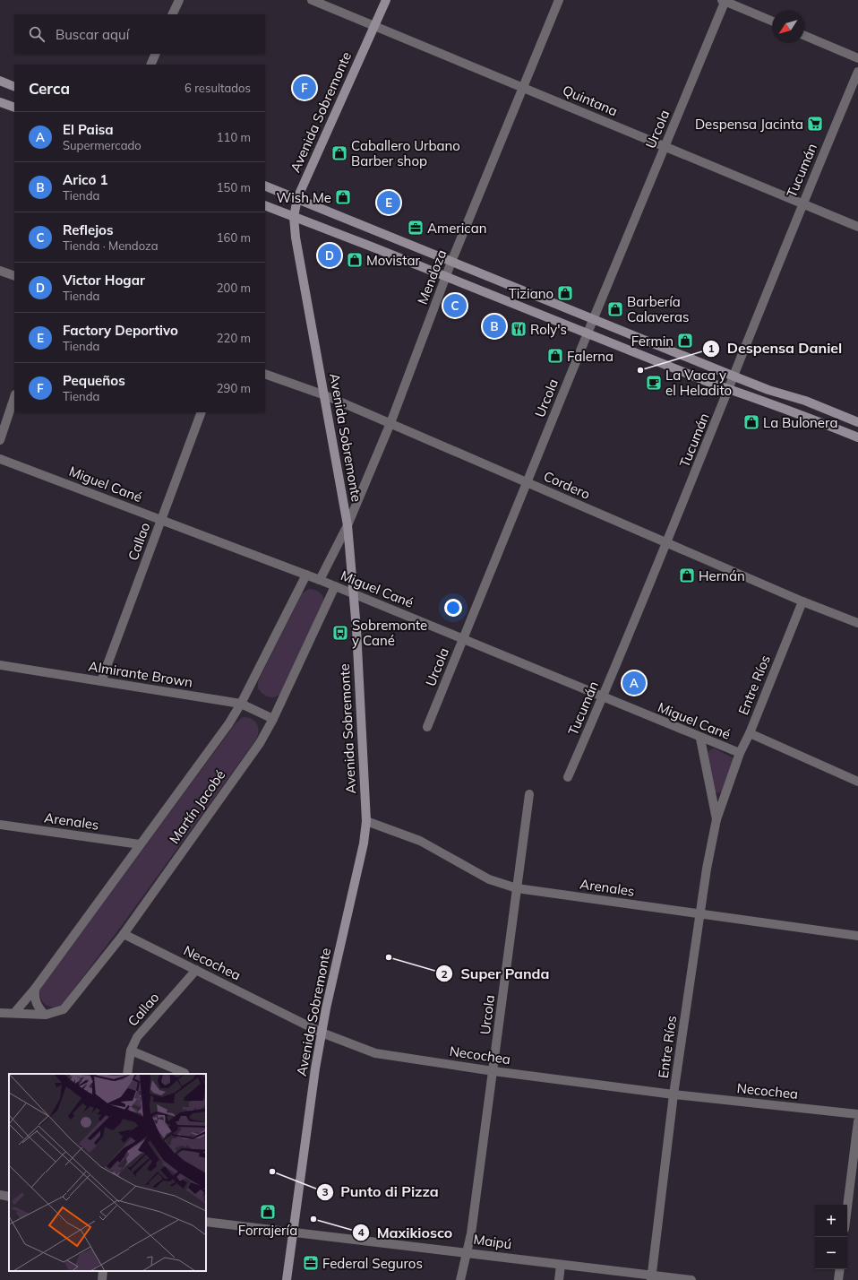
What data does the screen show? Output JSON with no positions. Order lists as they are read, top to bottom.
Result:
{
  "streets": {
    "main road": ["Avenida Sobremonte"],
    "street": [
      "Quintana",
      "Urcola",
      "Tucumán",
      "Mendoza",
      "Miguel Cané",
      "Cordero",
      "Callao",
      "Almirante Brown",
      "Entre Ríos",
      "Martín Jacobé",
      "Arenales",
      "Necochea",
      "Maipú"
    ]
  },
  "crossings": [
    ["Quintana", "Avenida Sobremonte"],
    ["Quintana", "Urcola"],
    ["Quintana", "Tucumán"],
    ["Quintana", "Mendoza"],
    ["Avenida Sobremonte", "Mendoza"],
    ["Avenida Sobremonte", "Miguel Cané"],
    ["Avenida Sobremonte", "Cordero"],
    ["Avenida Sobremonte", "Arenales"],
    ["Avenida Sobremonte", "Necochea"],
    ["Avenida Sobremonte", "Maipú"],
    ["Urcola", "Miguel Cané"],
    ["Urcola", "Cordero"],
    ["Urcola", "Arenales"],
    ["Urcola", "Necochea"],
    ["Urcola", "Maipú"],
    ["Tucumán", "Miguel Cané"],
    ["Tucumán", "Cordero"],
    ["Mendoza", "Miguel Cané"],
    ["Mendoza", "Cordero"],
    ["Miguel Cané", "Callao"],
    ["Miguel Cané", "Entre Ríos"],
    ["Miguel Cané", "Martín Jacobé"],
    ["Cordero", "Entre Ríos"],
    ["Callao", "Almirante Brown"],
    ["Callao", "Necochea"],
    ["Almirante Brown", "Martín Jacobé"],
    ["Entre Ríos", "Arenales"],
    ["Entre Ríos", "Necochea"],
    ["Entre Ríos", "Maipú"],
    ["Martín Jacobé", "Arenales"],
    ["Martín Jacobé", "Necochea"]
  ],
  "places": {
    "supermarket": ["Despensa Jacinta"],
    "shop": [
      "Caballero Urbano Barber shop",
      "Wish Me",
      "Movistar",
      "Tiziano",
      "Barbería Calaveras",
      "Fermin",
      "Falerna",
      "La Bulonera",
      "Hernán",
      "Forrajería"
    ],
    "office": ["American", "Federal Seguros"],
    "restaurant": ["Roly's"],
    "other": [
      "Despensa Daniel",
      "Super Panda",
      "Punto di Pizza",
      "Maxikiosco"
    ],
    "cafe": ["La Vaca y el Heladito"],
    "bus stop": ["Sobremonte y Cané"]
  },
  "north": "bottom left",
  "page": {
    "search": "Buscar aquí",
    "heading": ["Cerca", "6 resultados"],
    "pins": [
      "F",
      "E",
      "D",
      "C",
      "B",
      "A"
    ],
    "list": [
      {
        "mark": "A",
        "name": "El Paisa",
        "note": "Supermercado",
        "value": "110 m"
      },
      {
        "mark": "B",
        "name": "Arico 1",
        "note": "Tienda",
        "value": "150 m"
      },
      {
        "mark": "C",
        "name": "Reflejos",
        "note": "Tienda · Mendoza",
        "value": "160 m"
      },
      {
        "mark": "D",
        "name": "Victor Hogar",
        "note": "Tienda",
        "value": "200 m"
      },
      {
        "mark": "E",
        "name": "Factory Deportivo",
        "note": "Tienda",
        "value": "220 m"
      },
      {
        "mark": "F",
        "name": "Pequeños",
        "note": "Tienda",
        "value": "290 m"
      }
    ],
    "map_buttons": ["+", "−"]
  }
}
